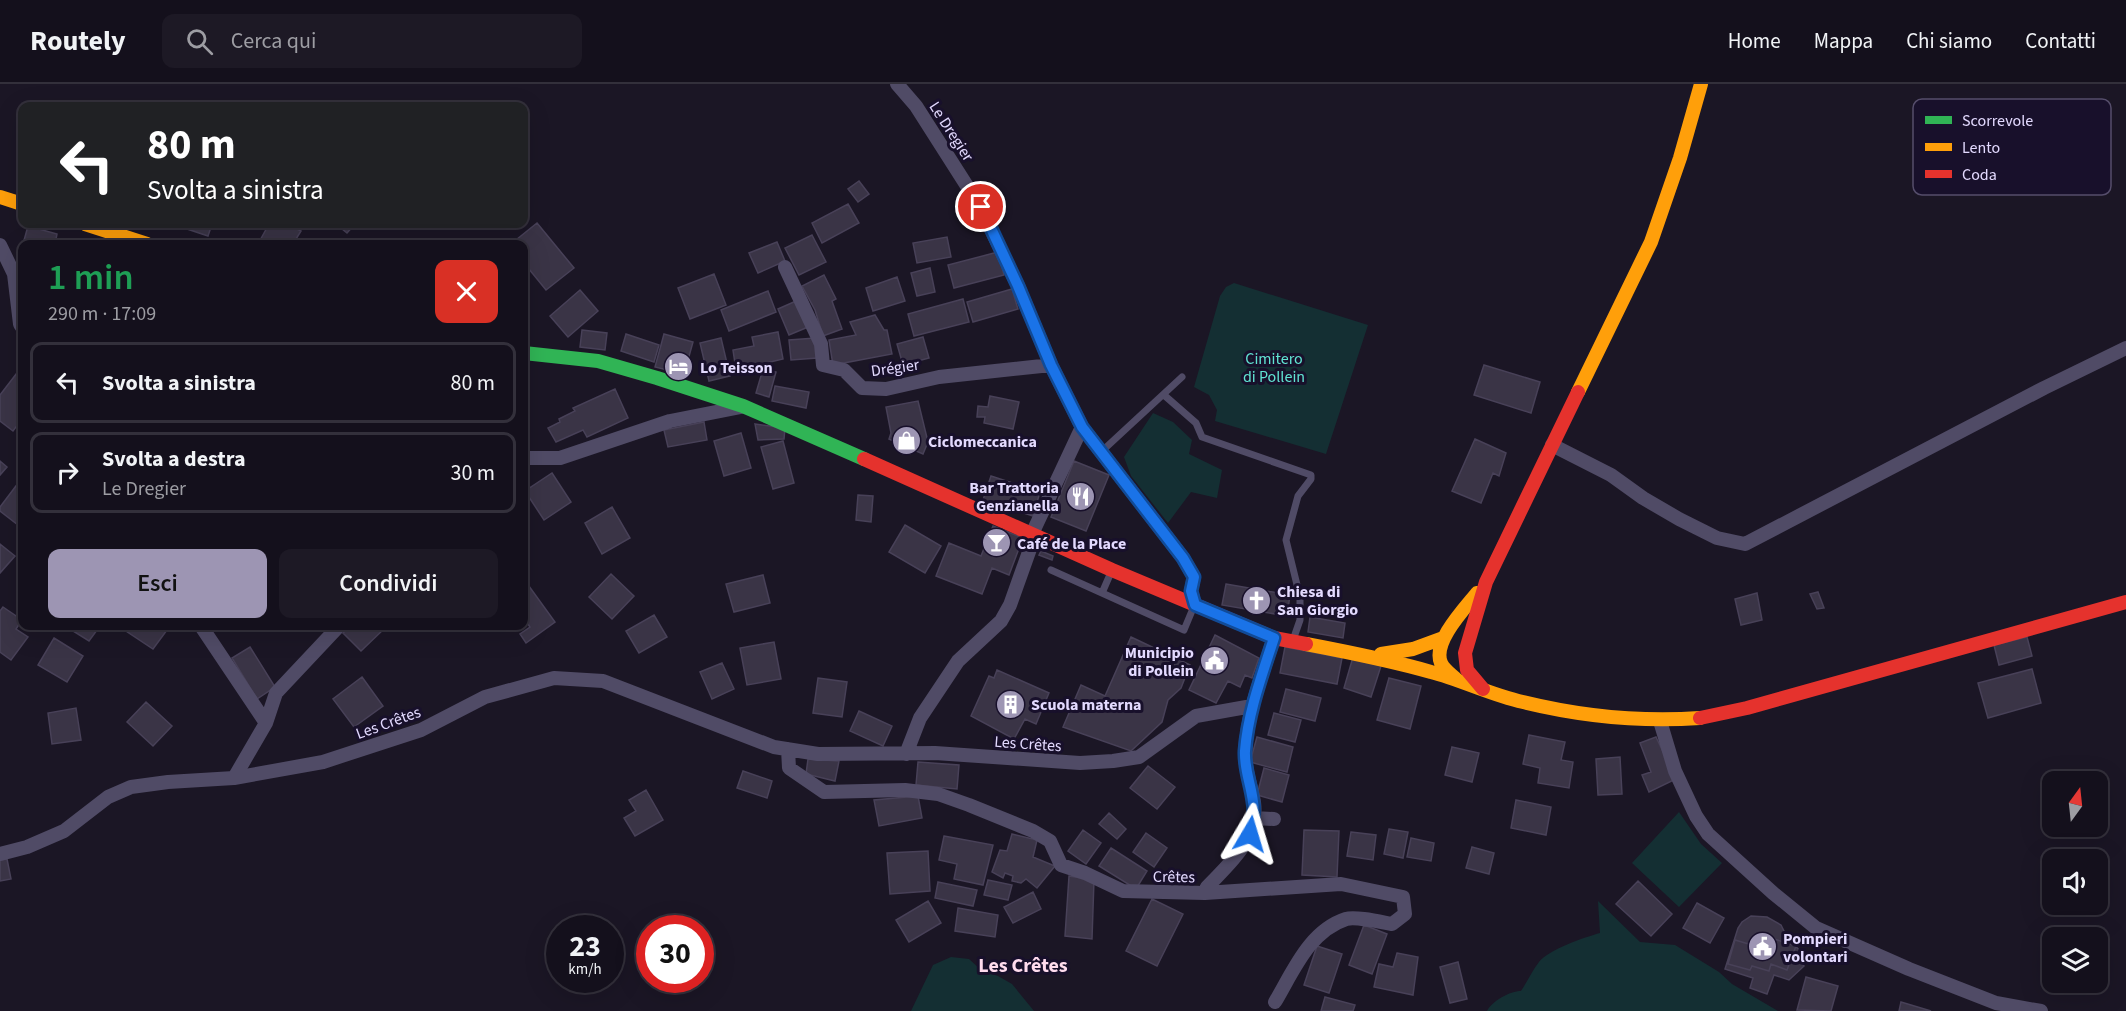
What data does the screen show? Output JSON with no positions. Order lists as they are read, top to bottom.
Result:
{
  "streets": {
    "street": [
      "Le Dregier",
      "Drégier",
      "Les Crêtes",
      "Crêtes"
    ]
  },
  "crossings": [
    ["Le Dregier", "Drégier"],
    ["Les Crêtes", "Crêtes"]
  ],
  "districts": ["Les Crêtes"],
  "parks": ["Cimitero di Pollein"],
  "places": {
    "hotel": ["Lo Teisson"],
    "shop": ["Ciclomeccanica"],
    "restaurant": ["Bar Trattoria Genzianella"],
    "bar": ["Café de la Place"],
    "church": ["Chiesa di San Giorgio"],
    "public building": ["Municipio di Pollein", "Pompieri volontari"],
    "building": ["Scuola materna"]
  },
  "legend": ["Scorrevole", "Lento", "Coda"],
  "north": "top",
  "page": {
    "header": "Routely",
    "search": "Cerca qui",
    "nav": [
      "Home",
      "Mappa",
      "Chi siamo",
      "Contatti"
    ],
    "turn": ["80 m", "Svolta a sinistra"],
    "heading": ["1 min", "290 m · 17:09"],
    "list": [
      {
        "name": "Svolta a sinistra",
        "value": "80 m"
      },
      {
        "name": "Svolta a destra",
        "note": "Le Dregier",
        "value": "30 m"
      }
    ],
    "buttons": ["Esci", "Condividi"],
    "speed": "23 km/h",
    "limit": "30"
  }
}
